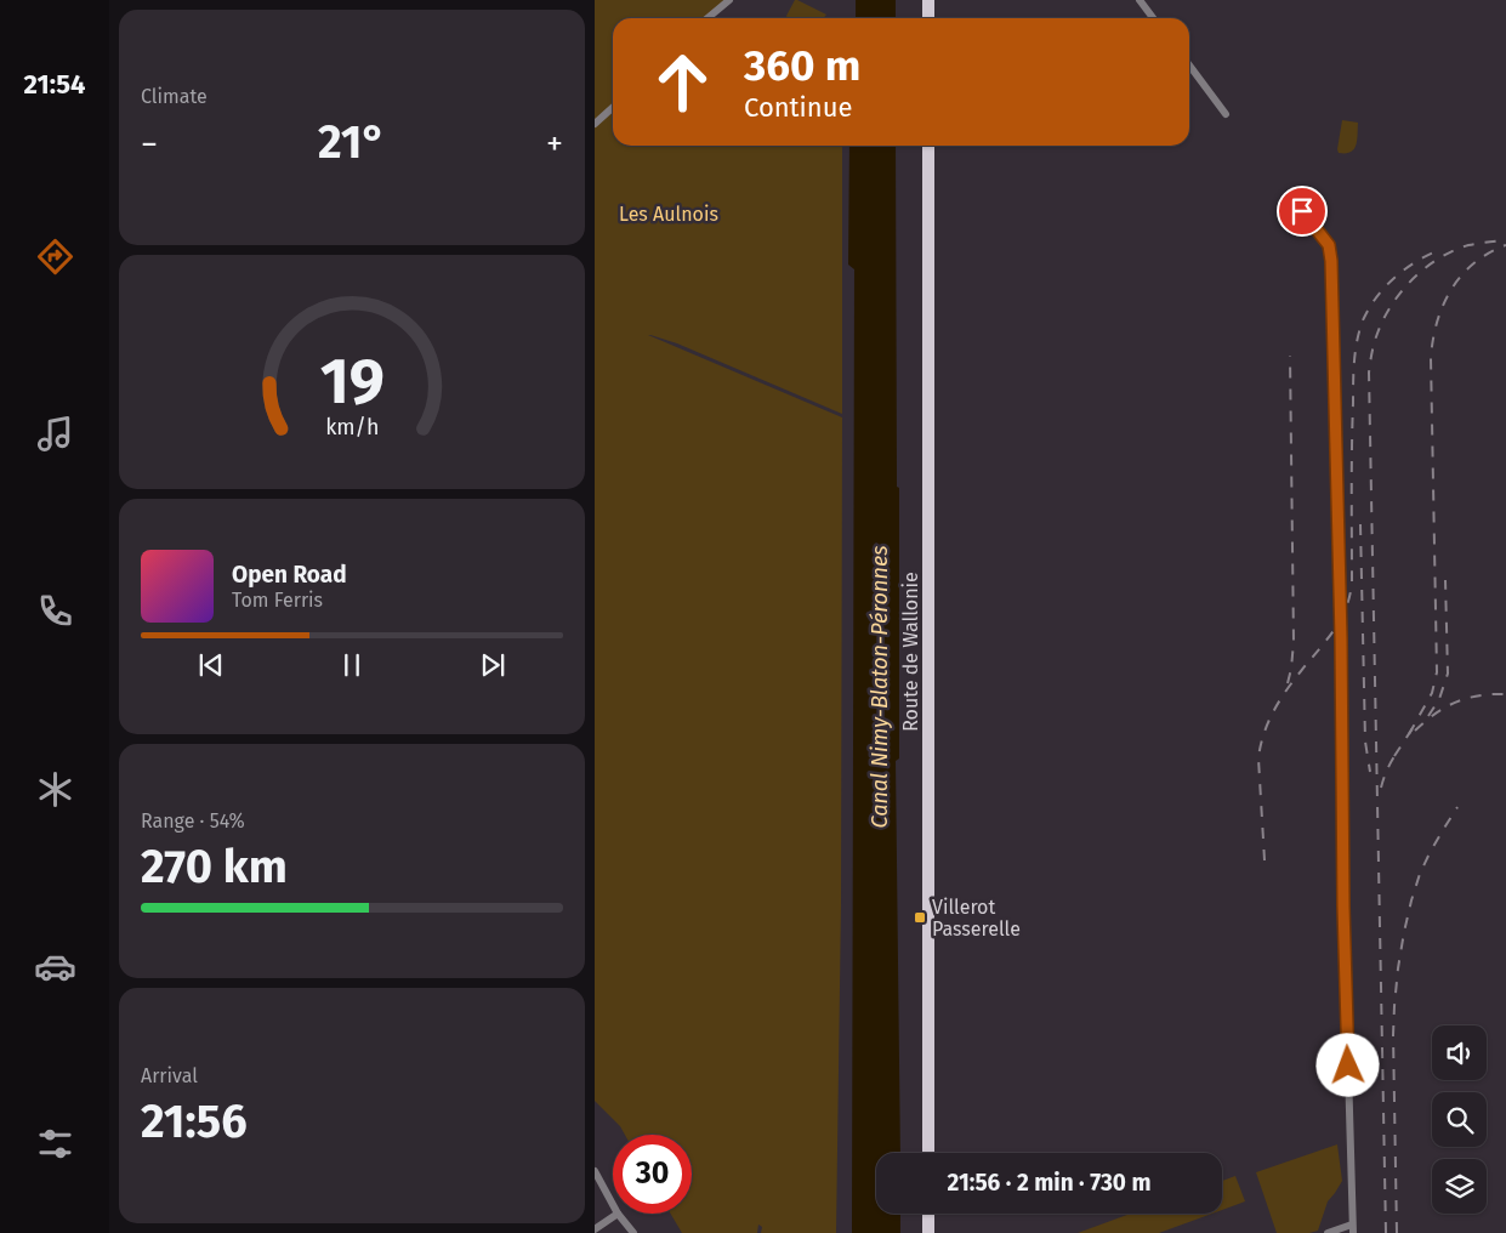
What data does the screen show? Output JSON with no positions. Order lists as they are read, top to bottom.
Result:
{
  "streets": {
    "main road": ["Route de Wallonie"]
  },
  "water": ["Canal Nimy-Blaton-Péronnes"],
  "parks": ["Les Aulnois"],
  "places": {
    "transit": ["Villerot Passerelle"]
  },
  "page": {
    "tabs": "21:54",
    "tile": [
      "Climate",
      ["Range · 54%", "270 km"],
      ["Arrival", "21:56"]
    ],
    "turn": ["360 m", "Continue"],
    "heat": ["−", "21°", "+"],
    "song": ["Open Road", "Tom Ferris"],
    "limit": "30",
    "trip": "21:56 · 2 min · 730 m",
    "gauge": ["19", "km/h"]
  }
}
